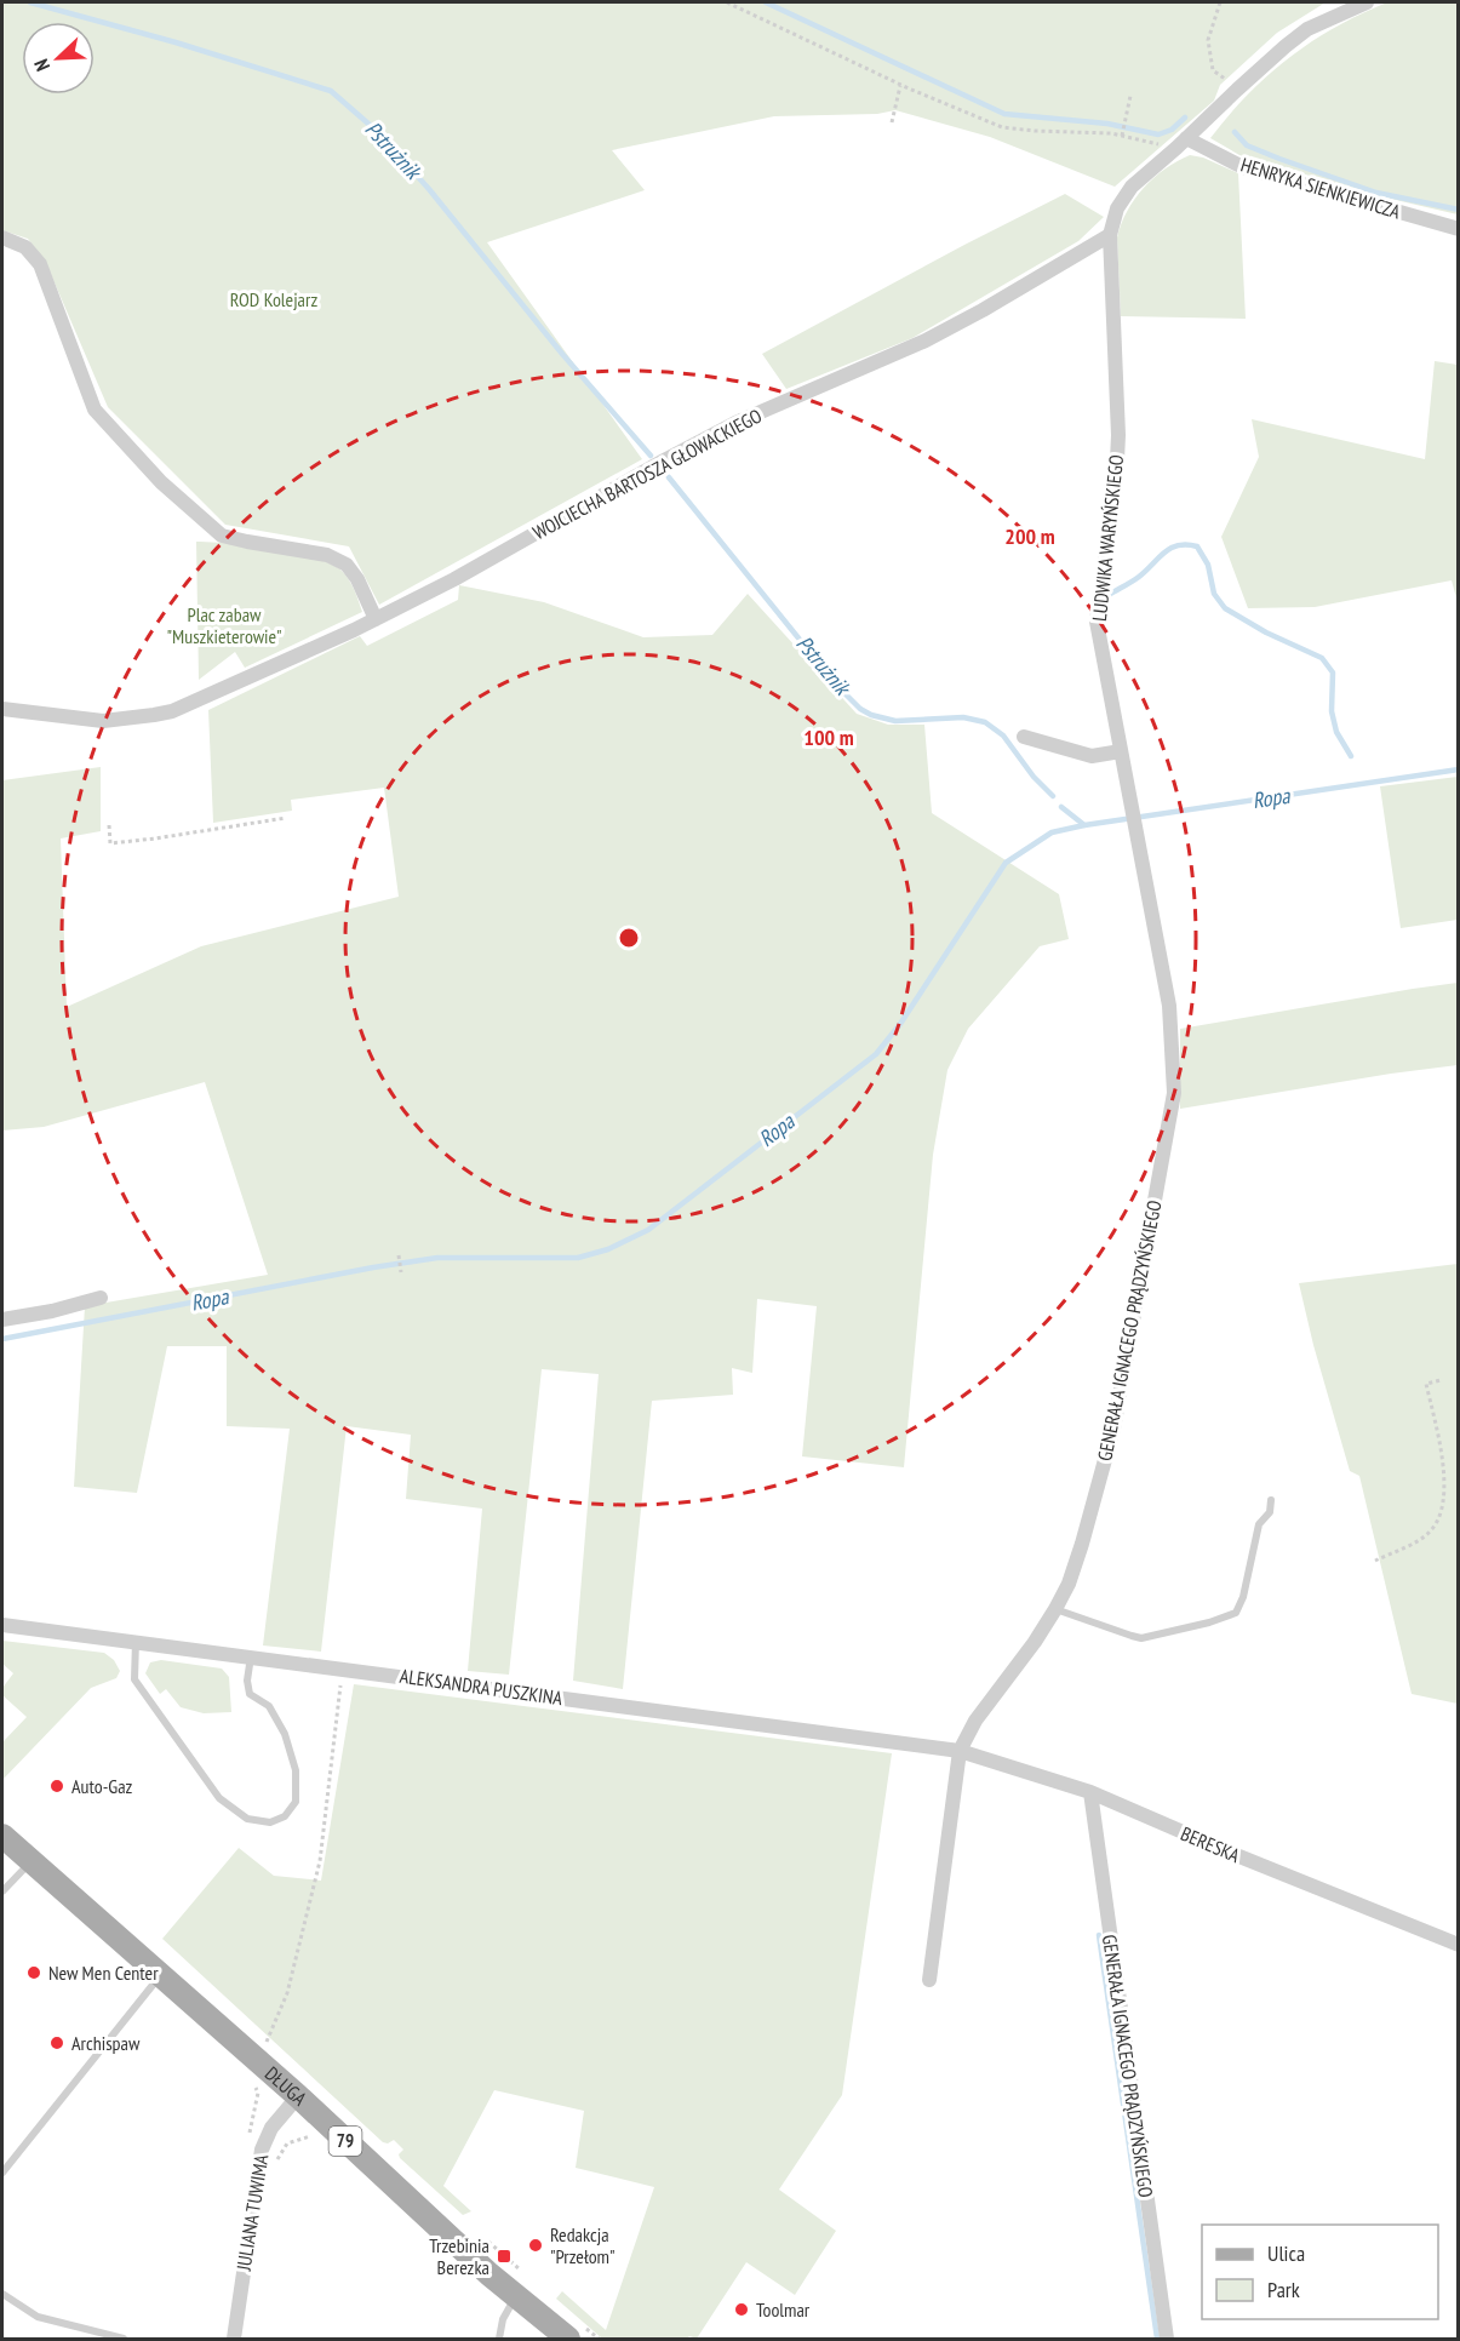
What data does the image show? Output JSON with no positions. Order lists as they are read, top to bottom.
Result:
{
  "streets": {
    "main road": ["DŁUGA", "79"],
    "street": [
      "HENRYKA SIENKIEWICZA",
      "WOJCIECHA BARTOSZA GŁOWACKIEGO",
      "LUDWIKA WARYŃSKIEGO",
      "GENERAŁA IGNACEGO PRĄDZYŃSKIEGO",
      "ALEKSANDRA PUSZKINA",
      "BERESKA",
      "JULIANA TUWIMA"
    ]
  },
  "crossings": [
    ["WOJCIECHA BARTOSZA GŁOWACKIEGO", "LUDWIKA WARYŃSKIEGO"],
    ["LUDWIKA WARYŃSKIEGO", "GENERAŁA IGNACEGO PRĄDZYŃSKIEGO"],
    ["GENERAŁA IGNACEGO PRĄDZYŃSKIEGO", "ALEKSANDRA PUSZKINA"],
    ["GENERAŁA IGNACEGO PRĄDZYŃSKIEGO", "BERESKA"],
    ["ALEKSANDRA PUSZKINA", "BERESKA"],
    ["DŁUGA", "JULIANA TUWIMA"]
  ],
  "water": ["Pstrużnik", "Ropa"],
  "parks": ["ROD Kolejarz", "Plac zabaw \"Muszkieterowie\""],
  "places": {
    "other": [
      "Auto-Gaz",
      "New Men Center",
      "Archispaw",
      "Redakcja \"Przełom\"",
      "Toolmar"
    ],
    "transit": ["Trzebinia Berezka"]
  },
  "legend": ["Ulica", "Park"],
  "north": "bottom left",
  "rings": ["200 m", "100 m"]
}
